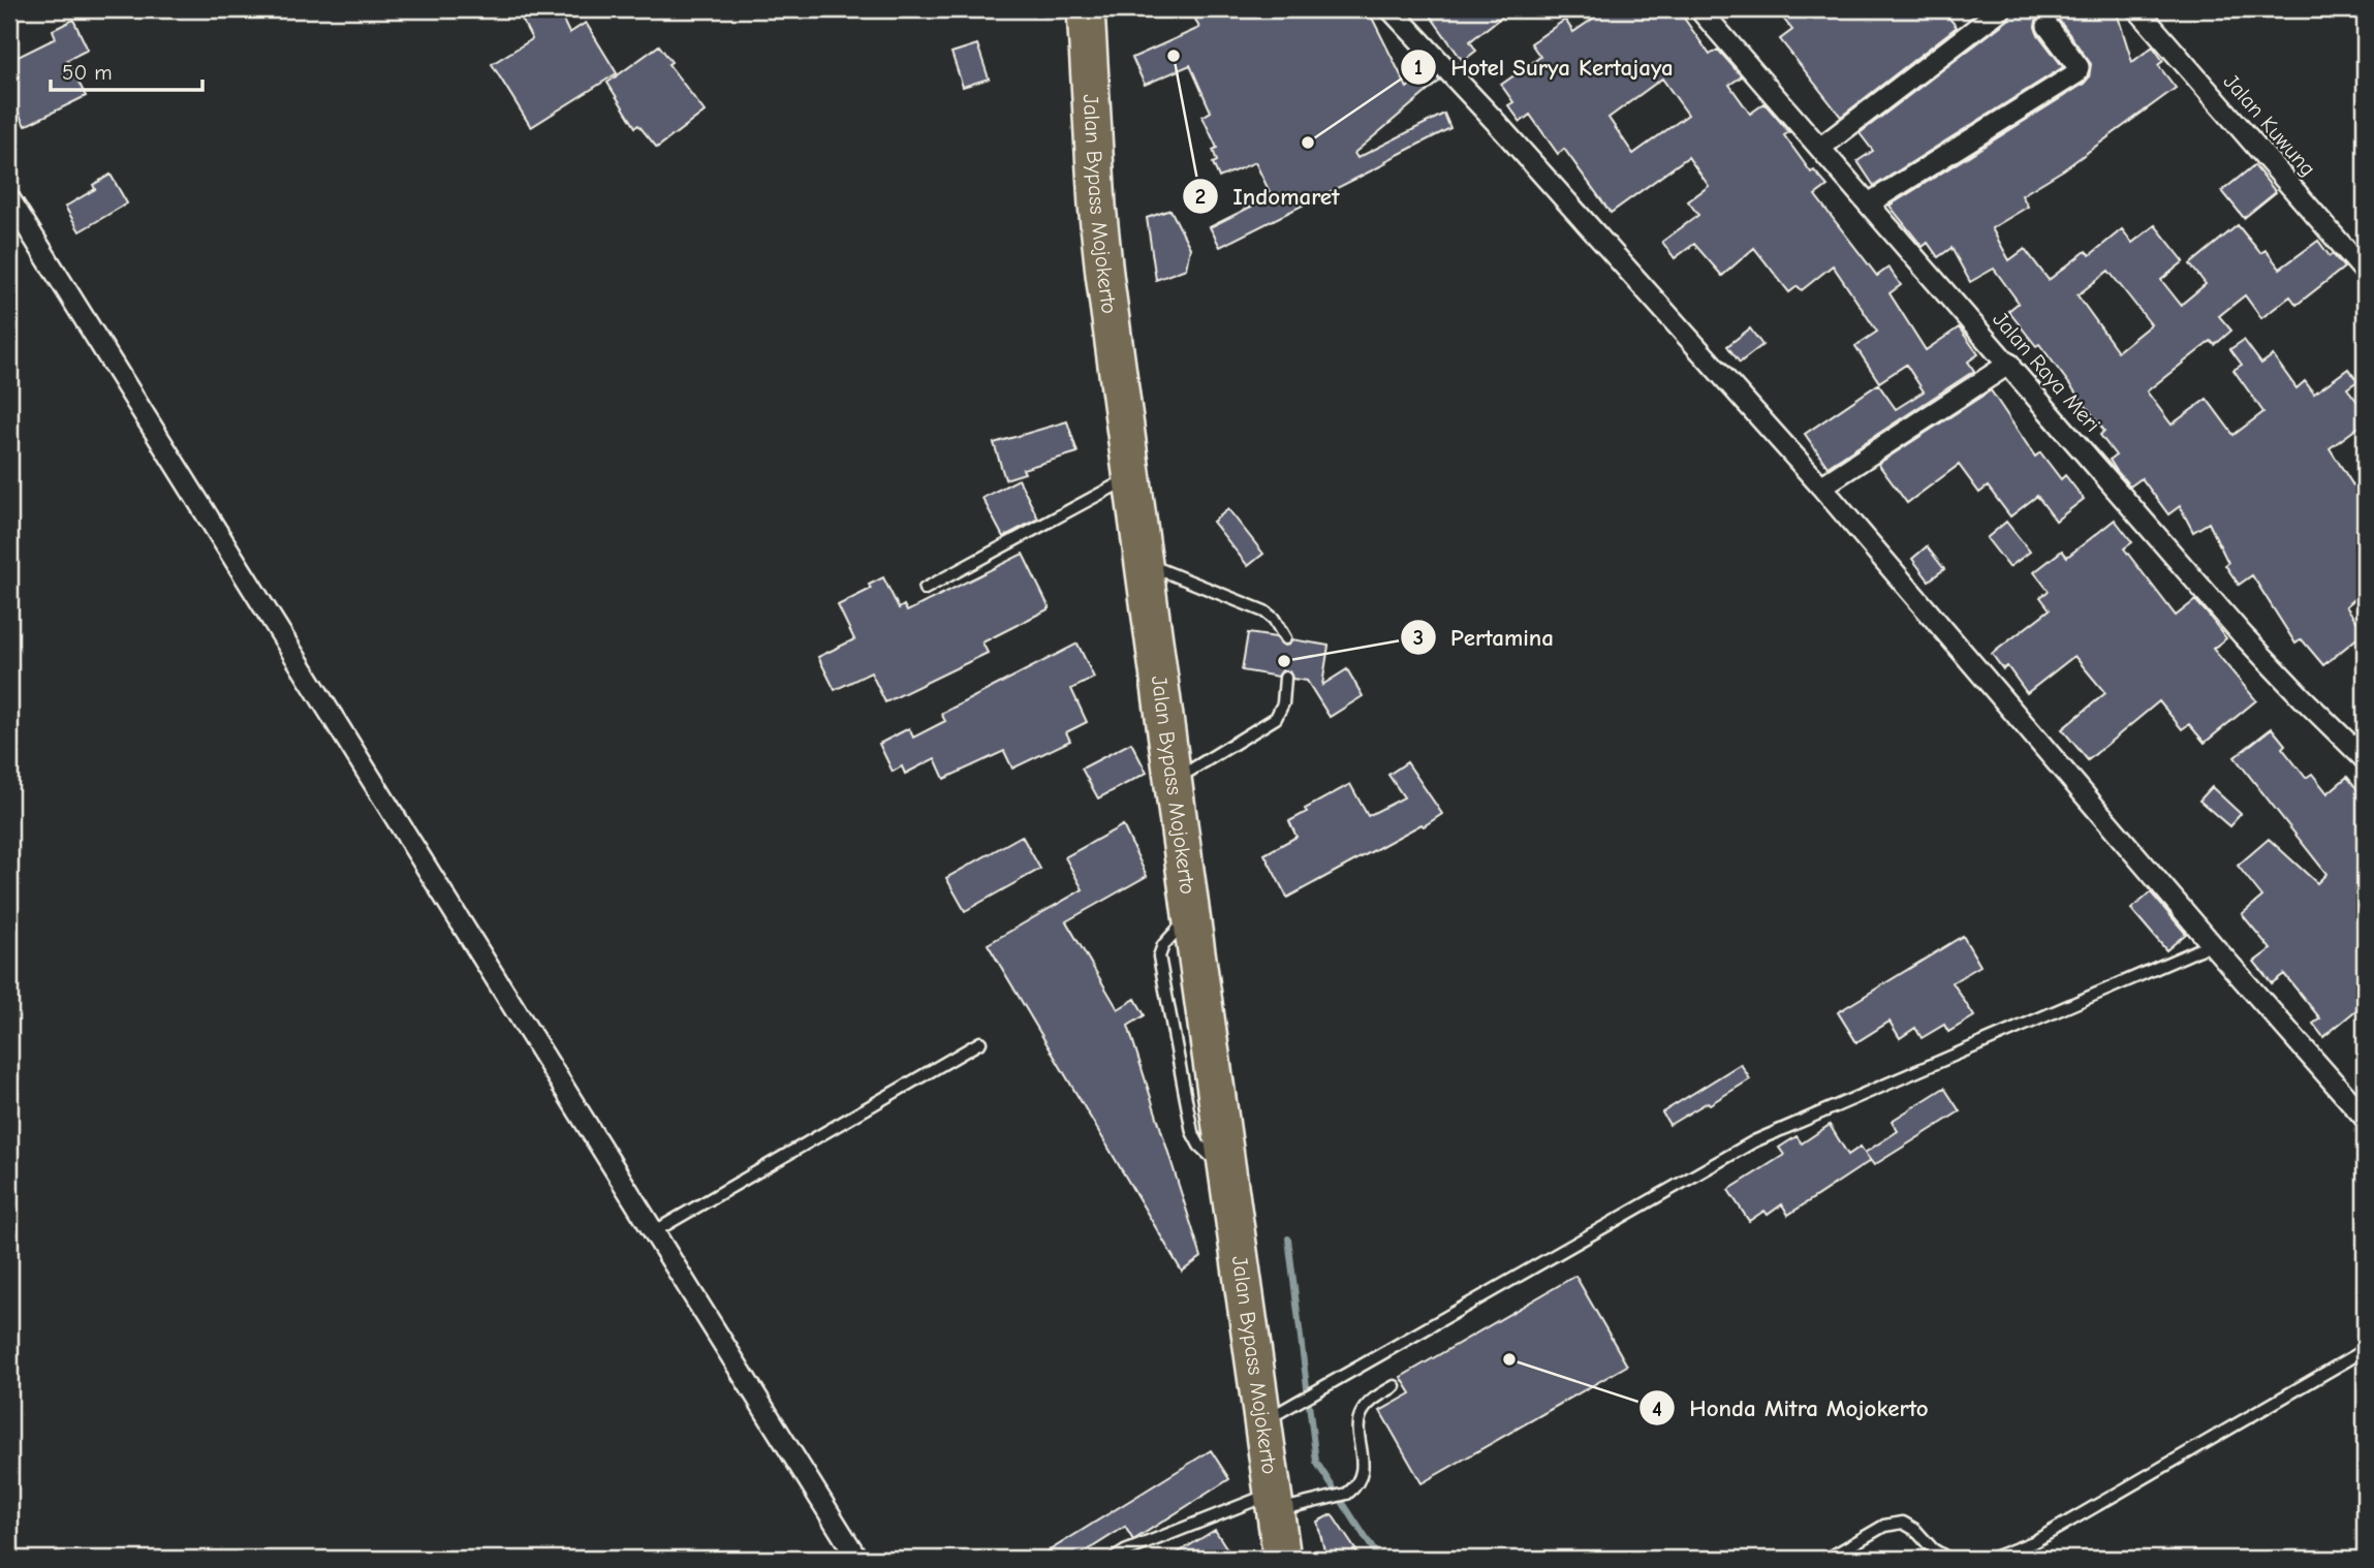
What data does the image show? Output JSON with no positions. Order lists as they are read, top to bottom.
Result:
{
  "streets": {
    "highway": ["Jalan Bypass Mojokerto"],
    "street": ["Jalan Kuwung", "Jalan Raya Meri"]
  },
  "places": [
    "Indomaret",
    "Hotel Surya Kertajaya",
    "Pertamina",
    "Honda Mitra Mojokerto"
  ],
  "scale_bar": "50 m"
}
